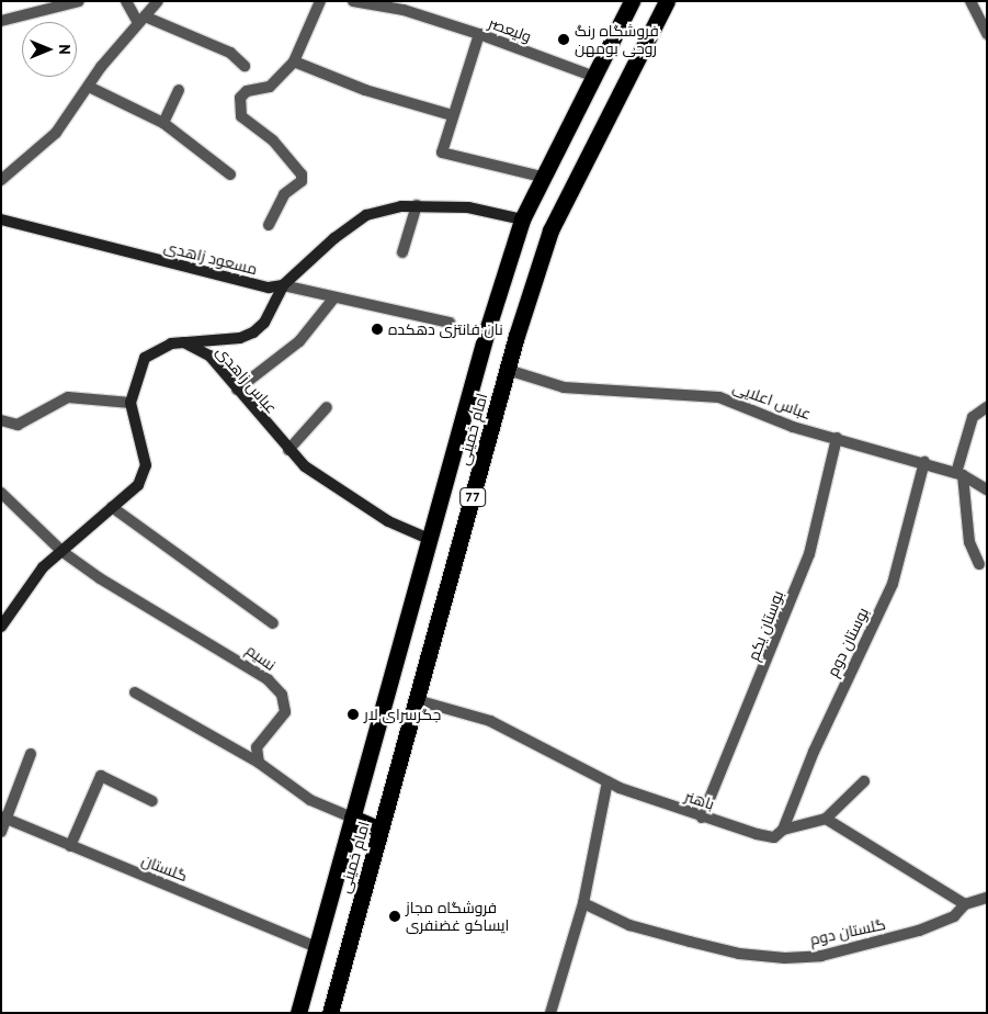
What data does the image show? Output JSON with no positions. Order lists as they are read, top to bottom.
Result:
{
  "streets": {
    "highway": ["امام خمینی", "77"],
    "street": [
      "ولیعصر",
      "مسعود زاهدی",
      "عباس زاهدی",
      "عباس اعلایی",
      "بوستان یکم",
      "بوستان دوم",
      "نسیم",
      "باهنر",
      "گلستان",
      "گلستان دوم"
    ]
  },
  "crossings": [
    ["ولیعصر", "امام خمینی"],
    ["عباس زاهدی", "امام خمینی"],
    ["عباس اعلایی", "امام خمینی"],
    ["عباس اعلایی", "بوستان یکم"],
    ["عباس اعلایی", "بوستان دوم"],
    ["امام خمینی", "باهنر"],
    ["امام خمینی", "گلستان"],
    ["بوستان یکم", "باهنر"],
    ["بوستان دوم", "باهنر"]
  ],
  "places": [
    "فروشگاه رنگ روحی بومهن",
    "نان فانتزی دهکده",
    "جگرسرای لار",
    "فروشگاه مجاز ایساکو غضنفری"
  ],
  "north": "right"
}
